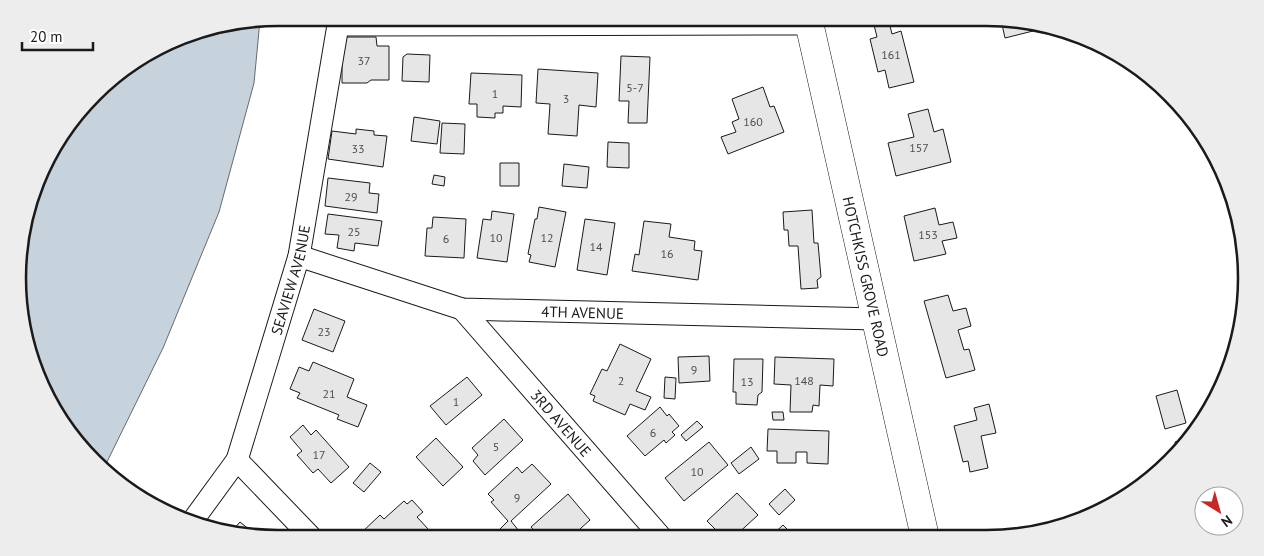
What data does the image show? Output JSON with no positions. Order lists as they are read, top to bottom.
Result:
{
  "streets": {
    "main road": ["HOTCHKISS GROVE ROAD"],
    "street": ["SEAVIEW AVENUE", "4TH AVENUE", "3RD AVENUE"]
  },
  "crossings": [
    ["HOTCHKISS GROVE ROAD", "4TH AVENUE"],
    ["SEAVIEW AVENUE", "4TH AVENUE"],
    ["4TH AVENUE", "3RD AVENUE"]
  ],
  "house_numbers": [
    "161",
    "37",
    "5-7",
    "1",
    "3",
    "160",
    "157",
    "33",
    "29",
    "25",
    "153",
    "10",
    "12",
    "6",
    "14",
    "16",
    "23",
    "9",
    "2",
    "148",
    "13",
    "21",
    "1",
    "6",
    "5",
    "17",
    "10",
    "9"
  ],
  "scale_bar": "20 m",
  "north": "bottom right"
}
